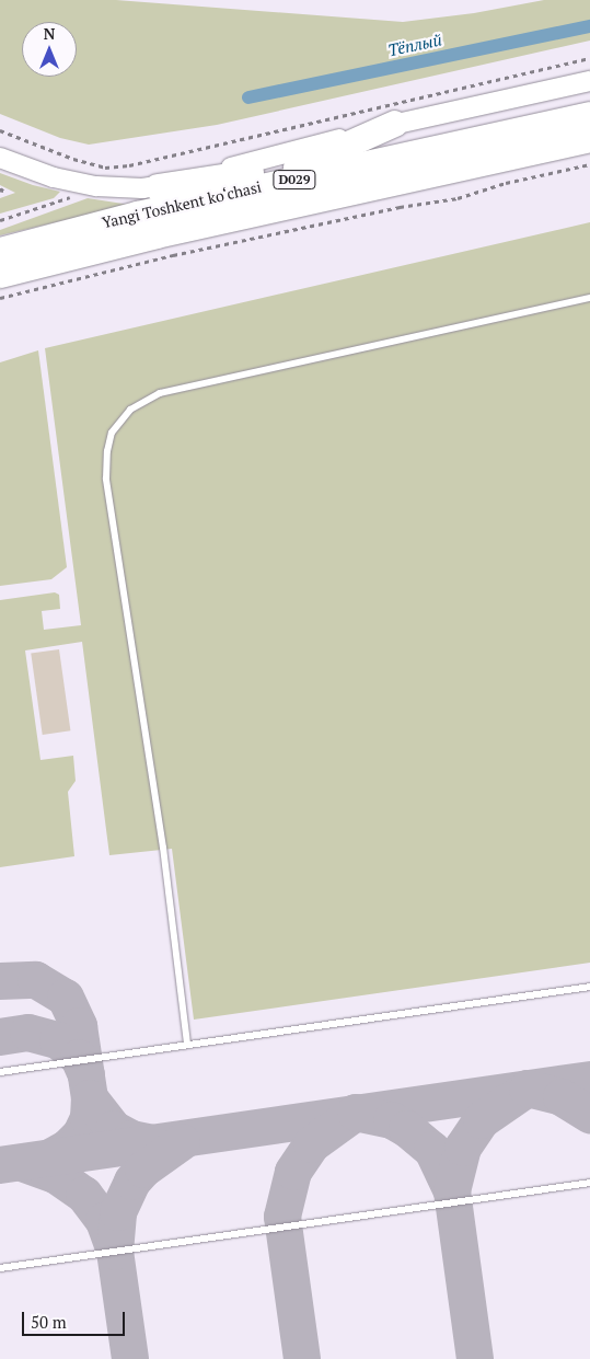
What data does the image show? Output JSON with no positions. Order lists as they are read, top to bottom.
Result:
{
  "streets": {
    "highway": ["D029", "Yangi Toshkent ko‘chasi"]
  },
  "water": ["Тёплый"],
  "scale_bar": "50 m",
  "north": "top"
}
